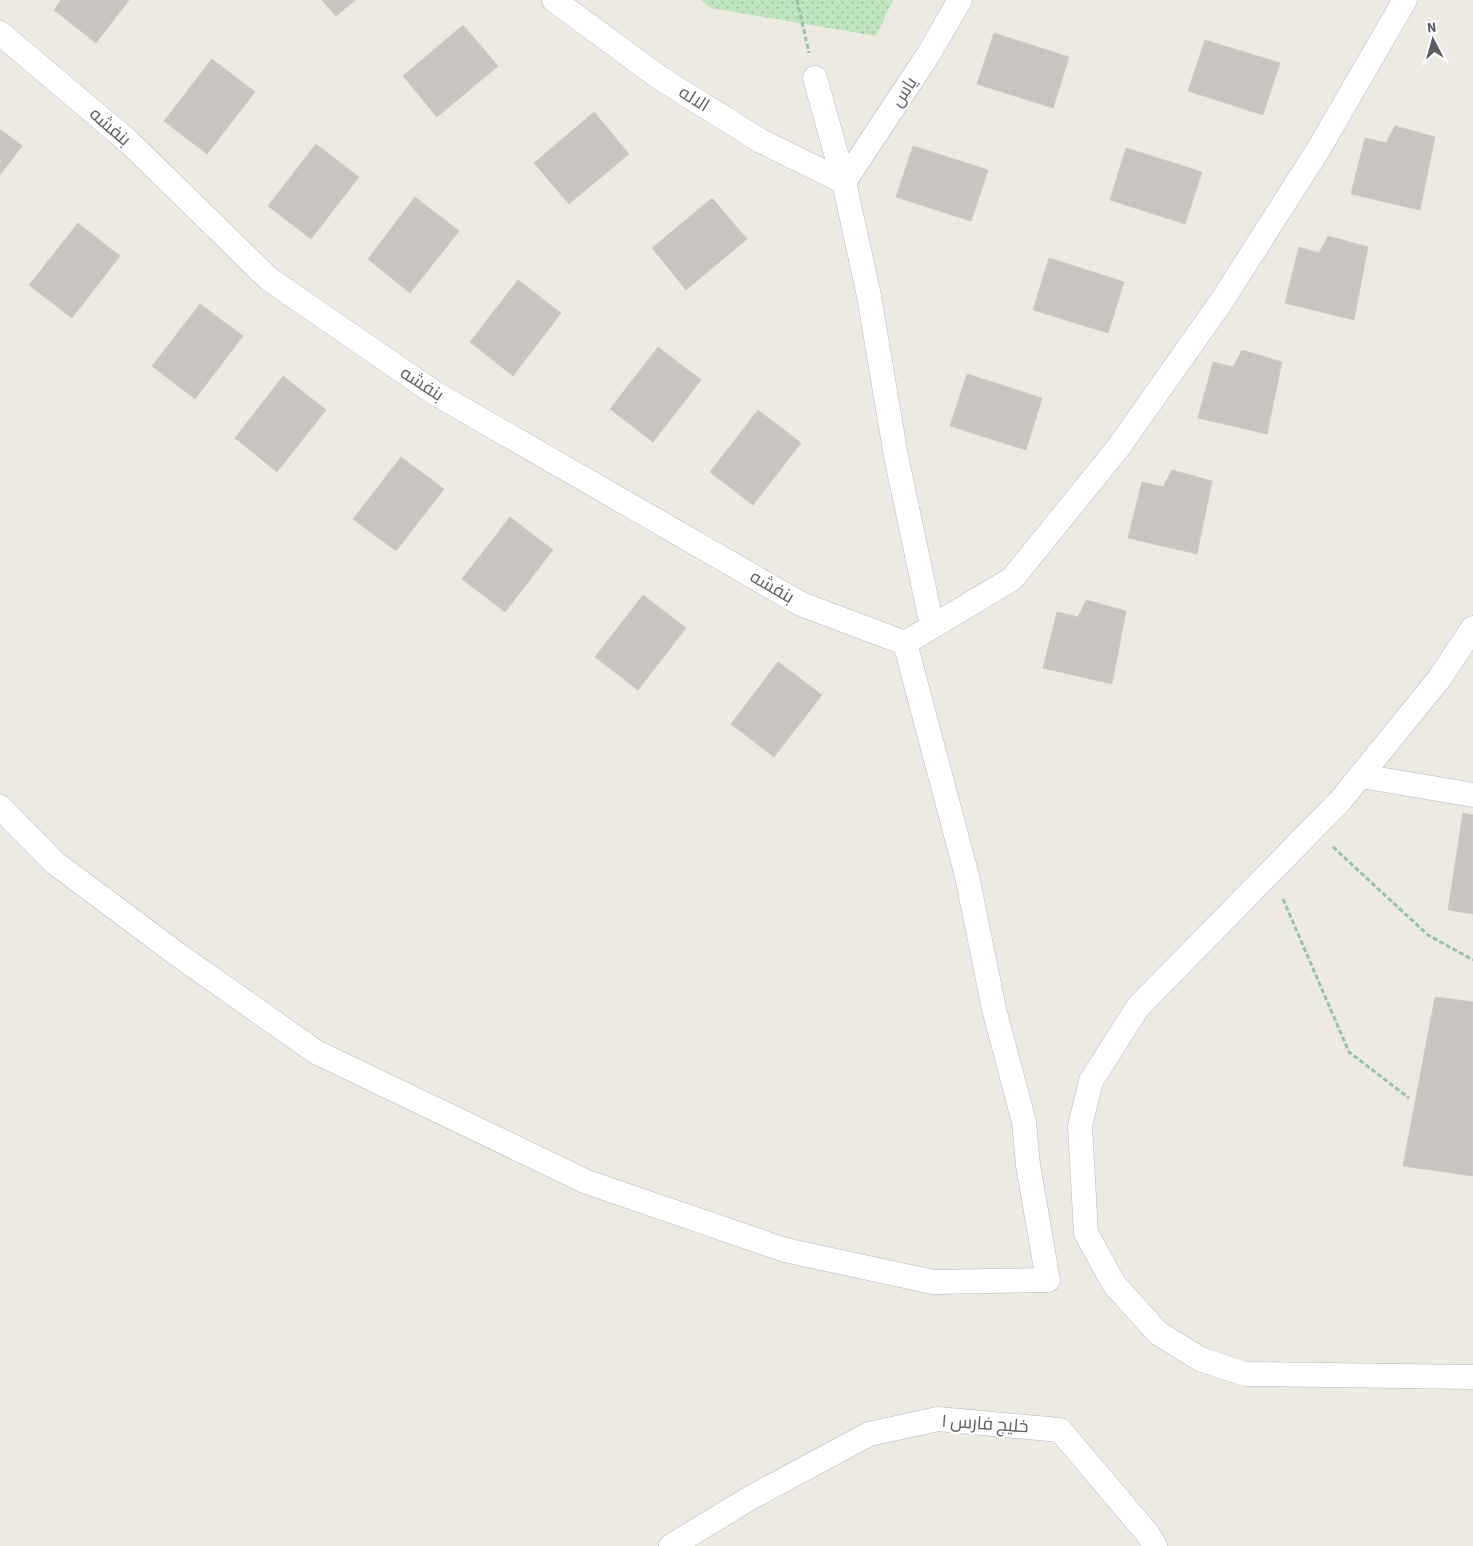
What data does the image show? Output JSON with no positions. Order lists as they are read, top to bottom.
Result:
{
  "streets": {
    "street": [
      "یاس",
      "الاله",
      "بنفشه",
      "خلیج فارس ۱"
    ]
  },
  "crossings": [
    ["یاس", "الاله"]
  ],
  "north": "top"
}
